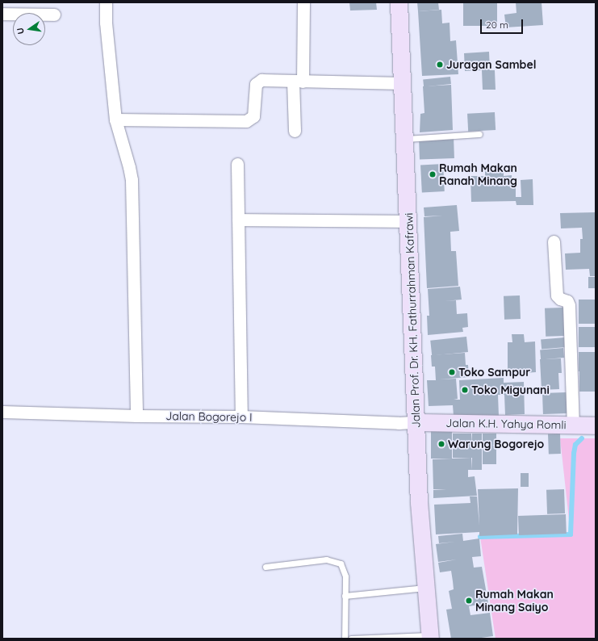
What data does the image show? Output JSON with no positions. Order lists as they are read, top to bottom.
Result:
{
  "streets": {
    "main road": ["Jalan Prof. Dr. KH. Fathurrahman Kafrawi", "Jalan K.H. Yahya Romli"],
    "street": ["Jalan Bogorejo I"]
  },
  "crossings": [
    ["Jalan Prof. Dr. KH. Fathurrahman Kafrawi", "Jalan Bogorejo I"],
    ["Jalan Prof. Dr. KH. Fathurrahman Kafrawi", "Jalan K.H. Yahya Romli"],
    ["Jalan Bogorejo I", "Jalan K.H. Yahya Romli"]
  ],
  "places": [
    "Juragan Sambel",
    "Rumah Makan Ranah Minang",
    "Toko Sampur",
    "Toko Migunani",
    "Warung Bogorejo",
    "Rumah Makan Minang Saiyo"
  ],
  "scale_bar": "20 m",
  "north": "left"
}
